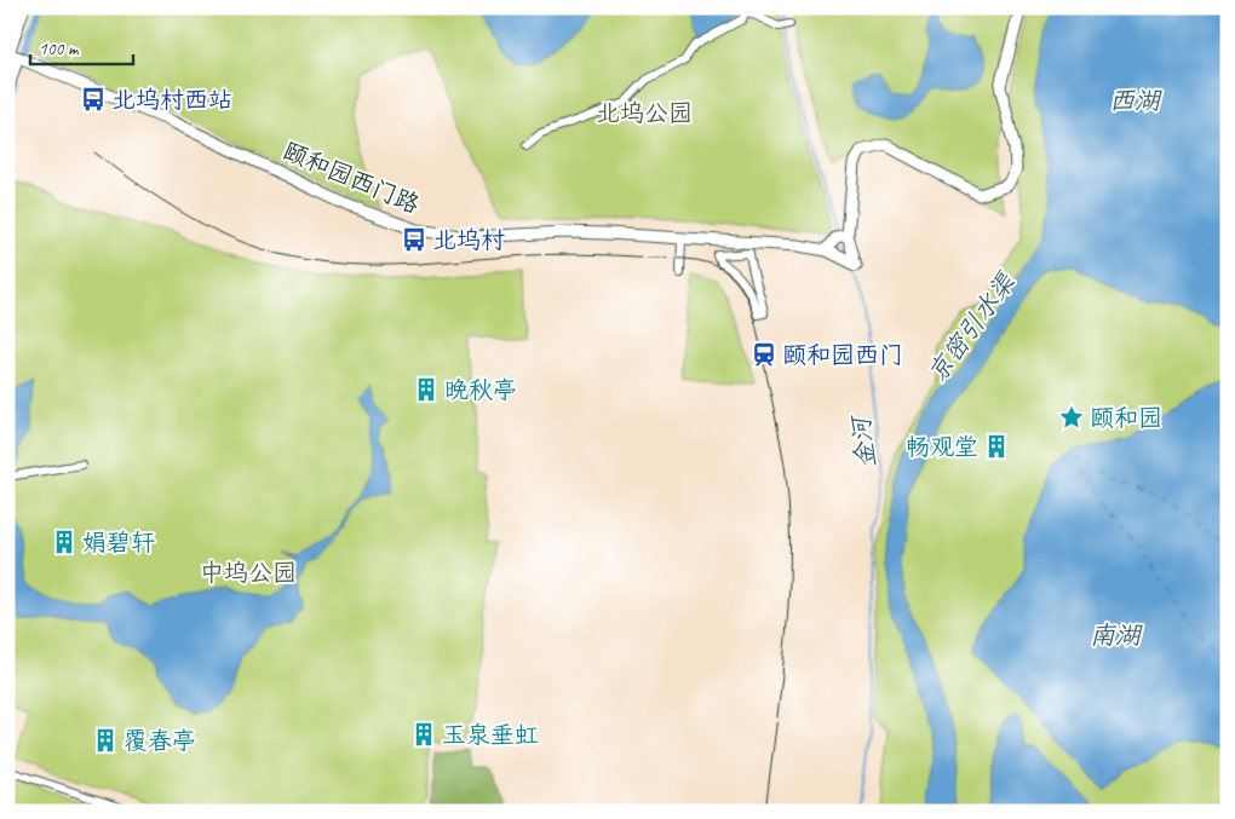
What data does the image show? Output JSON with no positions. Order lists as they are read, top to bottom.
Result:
{
  "streets": {
    "street": ["颐和园西门路"]
  },
  "water": [
    "西湖",
    "京密引水渠",
    "金河",
    "南湖"
  ],
  "parks": ["北坞公园", "中坞公园"],
  "places": {
    "bus stop": ["北坞村西站", "北坞村"],
    "station": ["颐和园西门"],
    "building": [
      "晚秋亭",
      "畅观堂",
      "娟碧轩",
      "玉泉垂虹",
      "覆春亭"
    ],
    "place": ["颐和园"]
  },
  "scale_bar": "100 m"
}
